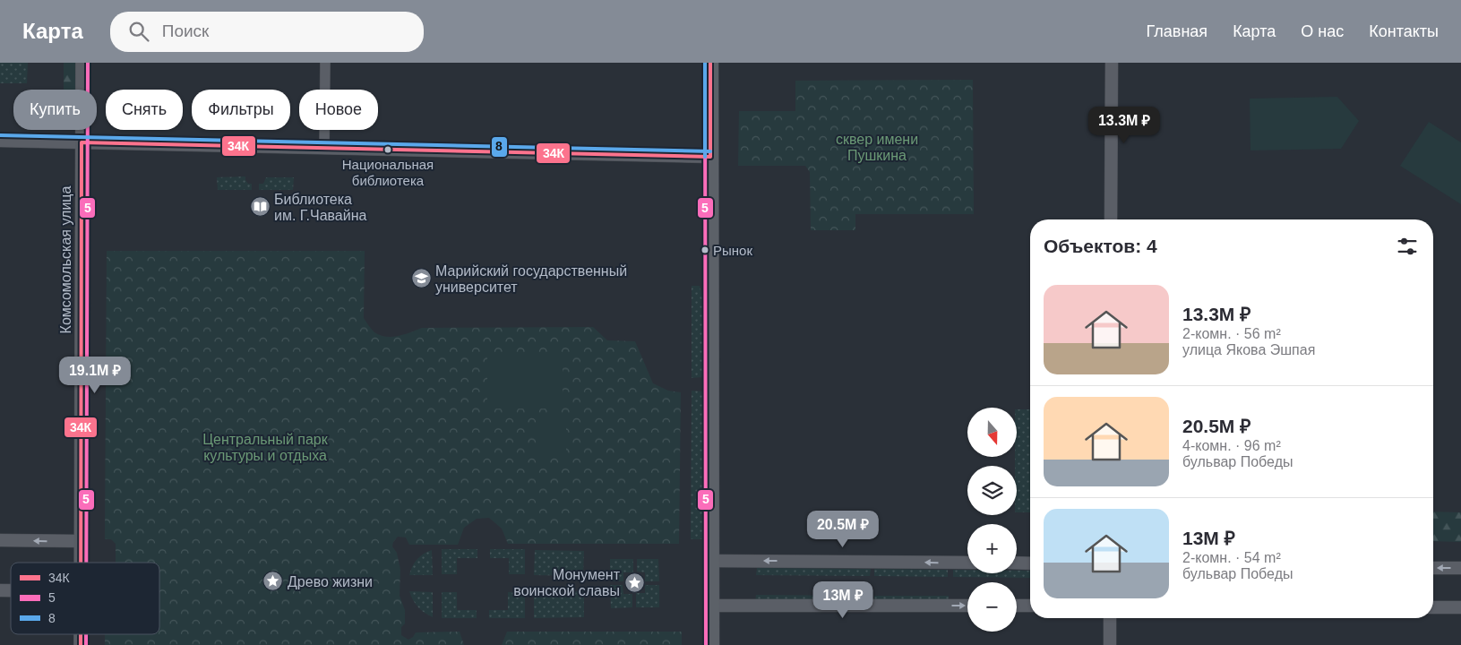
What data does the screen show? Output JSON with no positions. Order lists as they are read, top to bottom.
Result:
{
  "streets": {
    "main road": ["Комсомольская улица"]
  },
  "parks": ["сквер имени Пушкина", "Центральный парк культуры и отдыха"],
  "places": {
    "other": ["Национальная библиотека", "Рынок"],
    "library": ["Библиотека им. Г.Чавайна"],
    "school or university": ["Марийский государственный университет"],
    "place": ["Древо жизни", "Монумент воинской славы"]
  },
  "lines": ["transit line 34К", "transit line 5", "transit line 8"],
  "legend": ["34К", "5", "8"],
  "north": "bottom",
  "page": {
    "header": "Карта",
    "search": "Поиск",
    "nav": [
      "Главная",
      "Карта",
      "О нас",
      "Контакты"
    ],
    "chip": [
      "Купить",
      "Снять",
      "Фильтры",
      "Новое"
    ],
    "price": [
      "13.3M ₽",
      "19.1M ₽",
      "20.5M ₽",
      "13M ₽"
    ],
    "heading": "Объектов: 4",
    "list": [
      {
        "name": "13.3M ₽",
        "note": "2-комн. · 56 m² · улица Якова Эшпая"
      },
      {
        "name": "20.5M ₽",
        "note": "4-комн. · 96 m² · бульвар Победы"
      },
      {
        "name": "13M ₽",
        "note": "2-комн. · 54 m² · бульвар Победы"
      }
    ],
    "map_buttons": ["+", "−"]
  }
}
